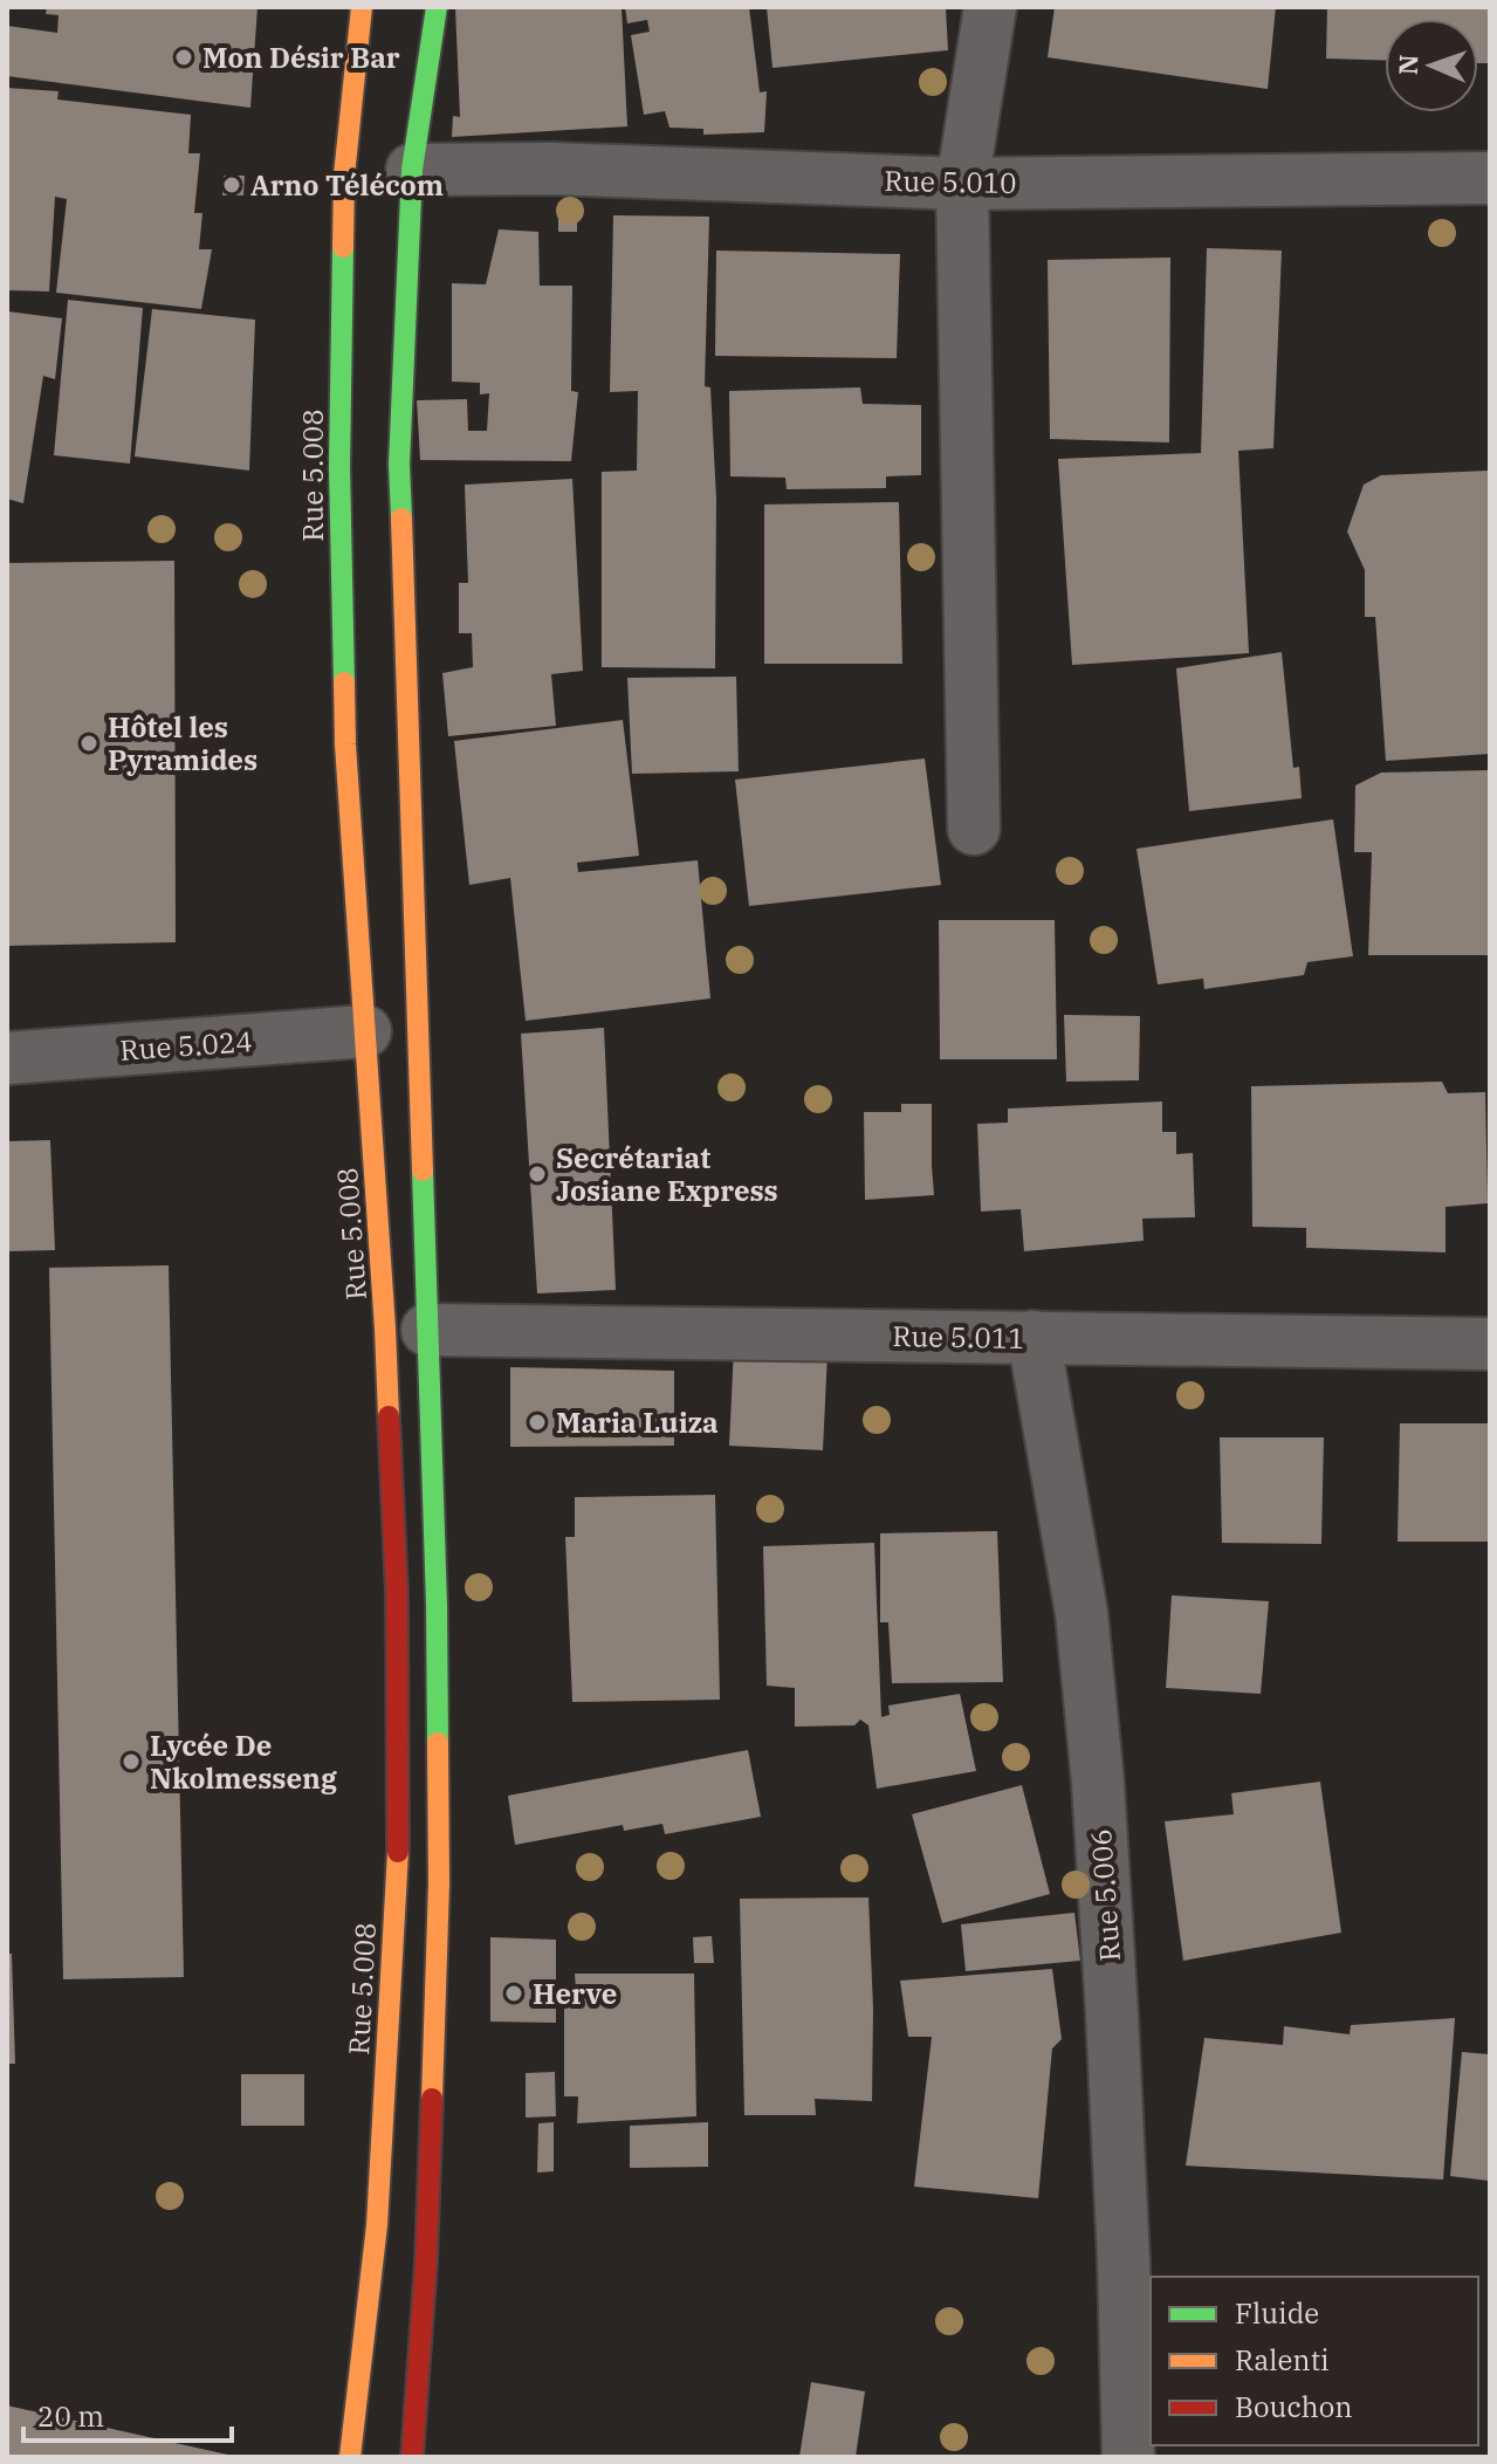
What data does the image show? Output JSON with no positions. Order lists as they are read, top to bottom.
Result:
{
  "streets": {
    "main road": ["Rue 5.008"],
    "street": [
      "Rue 5.010",
      "Rue 5.024",
      "Rue 5.011",
      "Rue 5.006"
    ]
  },
  "crossings": [
    ["Rue 5.008", "Rue 5.024"],
    ["Rue 5.011", "Rue 5.006"]
  ],
  "places": [
    "Mon Désir Bar",
    "Arno Télécom",
    "Hôtel les Pyramides",
    "Secrétariat Josiane Express",
    "Maria Luiza",
    "Lycée De Nkolmesseng",
    "Herve"
  ],
  "legend": ["Fluide", "Ralenti", "Bouchon"],
  "scale_bar": "20 m",
  "north": "left"
}
